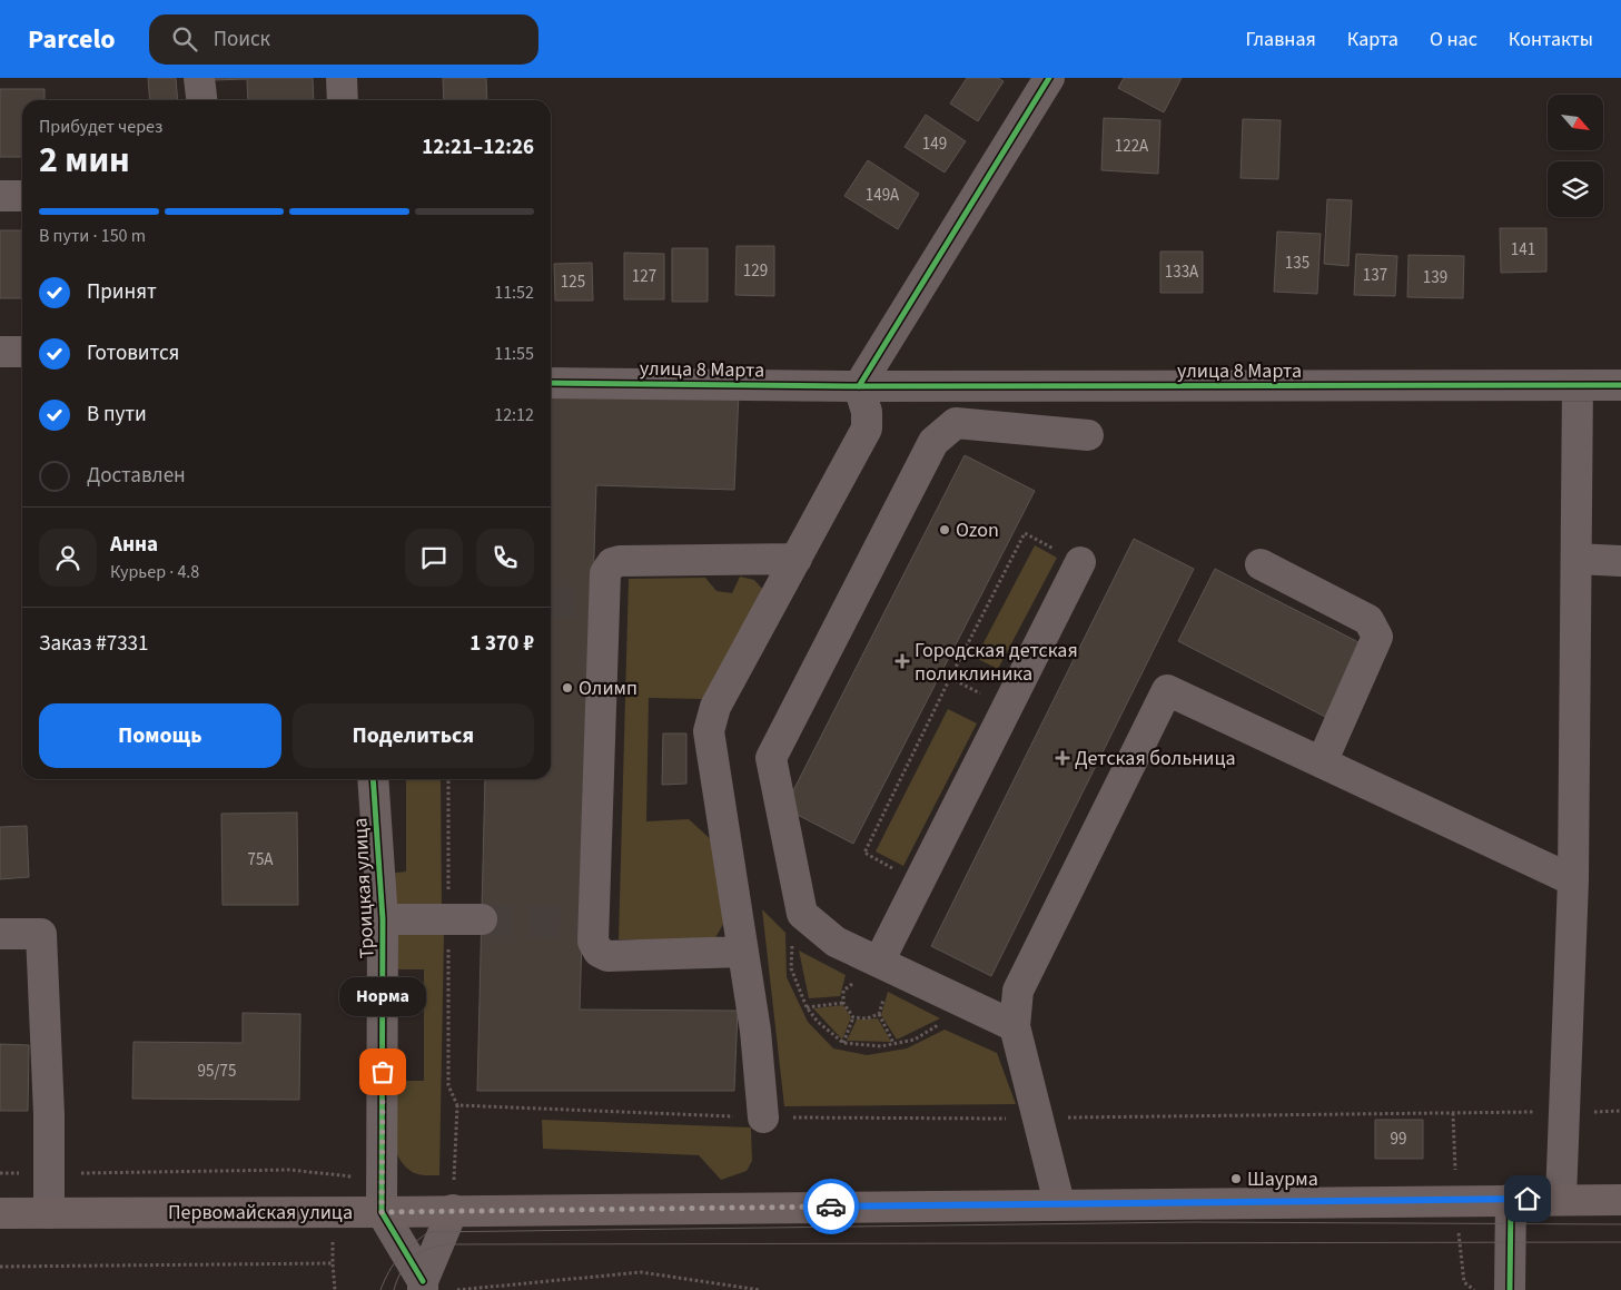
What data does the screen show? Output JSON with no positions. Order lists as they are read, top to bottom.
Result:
{
  "streets": {
    "main road": ["Первомайская улица"],
    "street": ["улица 8 Марта", "Троицкая улица"]
  },
  "crossings": [
    ["Троицкая улица", "Первомайская улица"]
  ],
  "places": {
    "other": [
      "Ozon",
      "Олимп",
      "Норма",
      "Шаурма"
    ],
    "health": ["Городская детская поликлиника", "Детская больница"]
  },
  "house_numbers": [
    "149",
    "122А",
    "149А",
    "141",
    "135",
    "129",
    "133А",
    "137",
    "127",
    "139",
    "125",
    "75А",
    "95/75",
    "99"
  ],
  "north": "bottom right",
  "page": {
    "header": "Parcelo",
    "search": "Поиск",
    "nav": [
      "Главная",
      "Карта",
      "О нас",
      "Контакты"
    ],
    "heading": ["2 мин", "Прибудет через", "12:21–12:26"],
    "panel": [
      "Анна",
      "Курьер · 4.8",
      "Заказ #7331",
      "1 370 ₽"
    ],
    "bar": "В пути · 150 m",
    "list": [
      ["Принят", "11:52"],
      ["Готовится", "11:55"],
      ["В пути", "12:12"],
      "Доставлен"
    ],
    "buttons": ["Помощь", "Поделиться"],
    "bubble": "Норма"
  }
}
